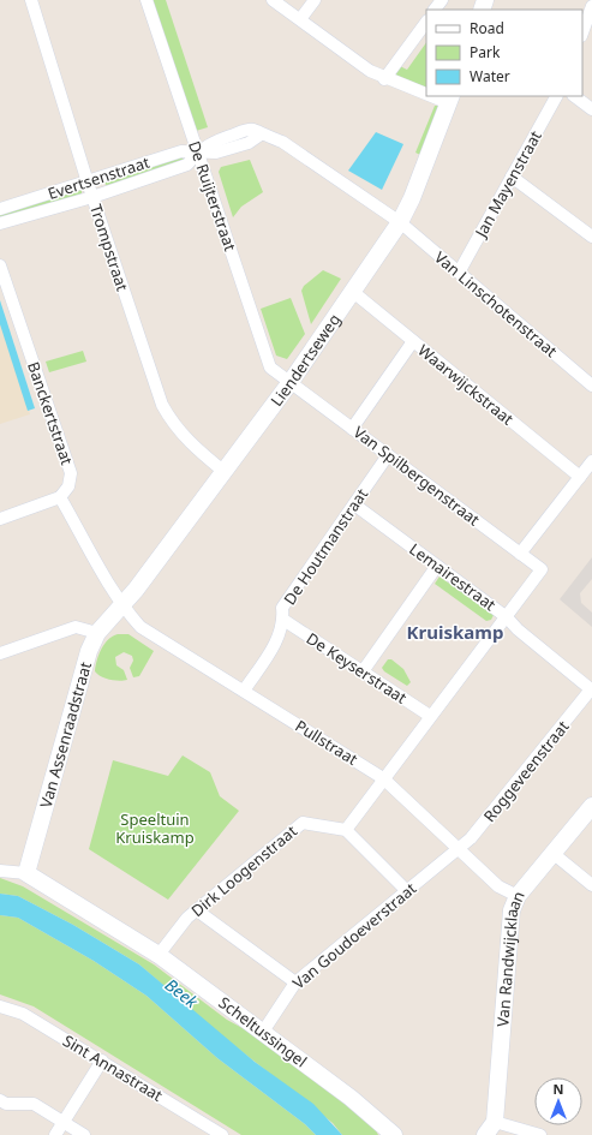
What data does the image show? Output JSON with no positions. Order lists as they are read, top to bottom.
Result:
{
  "streets": {
    "street": [
      "Evertsenstraat",
      "Jan Mayenstraat",
      "De Ruijterstraat",
      "Trompstraat",
      "Van Linschotenstraat",
      "Liendertseweg",
      "Waarwijckstraat",
      "Banckertstraat",
      "Van Spilbergenstraat",
      "De Houtmanstraat",
      "Lemairestraat",
      "De Keyserstraat",
      "Van Assenraadstraat",
      "Pullstraat",
      "Roggeveenstraat",
      "Dirk Loogenstraat",
      "Van Goudoeverstraat",
      "Van Randwijcklaan",
      "Scheltussingel",
      "Sint Annastraat"
    ]
  },
  "crossings": [
    ["Evertsenstraat", "De Ruijterstraat"],
    ["Evertsenstraat", "Trompstraat"],
    ["Evertsenstraat", "Van Linschotenstraat"],
    ["Evertsenstraat", "Liendertseweg"],
    ["Jan Mayenstraat", "Van Linschotenstraat"],
    ["De Ruijterstraat", "Liendertseweg"],
    ["De Ruijterstraat", "Van Spilbergenstraat"],
    ["Trompstraat", "Liendertseweg"],
    ["Van Linschotenstraat", "Liendertseweg"],
    ["Liendertseweg", "Waarwijckstraat"],
    ["Liendertseweg", "Van Spilbergenstraat"],
    ["Liendertseweg", "Van Assenraadstraat"],
    ["Liendertseweg", "Pullstraat"],
    ["Van Spilbergenstraat", "De Houtmanstraat"],
    ["Van Spilbergenstraat", "Lemairestraat"],
    ["De Houtmanstraat", "Lemairestraat"],
    ["De Houtmanstraat", "De Keyserstraat"],
    ["De Houtmanstraat", "Pullstraat"],
    ["Lemairestraat", "Roggeveenstraat"],
    ["Van Assenraadstraat", "Pullstraat"],
    ["Van Assenraadstraat", "Scheltussingel"],
    ["Pullstraat", "Roggeveenstraat"],
    ["Pullstraat", "Van Goudoeverstraat"],
    ["Pullstraat", "Van Randwijcklaan"],
    ["Roggeveenstraat", "Van Goudoeverstraat"],
    ["Dirk Loogenstraat", "Scheltussingel"],
    ["Van Goudoeverstraat", "Scheltussingel"]
  ],
  "districts": ["Kruiskamp"],
  "water": ["Beek"],
  "parks": ["Speeltuin Kruiskamp"],
  "legend": ["Road", "Park", "Water"],
  "north": "top"
}
